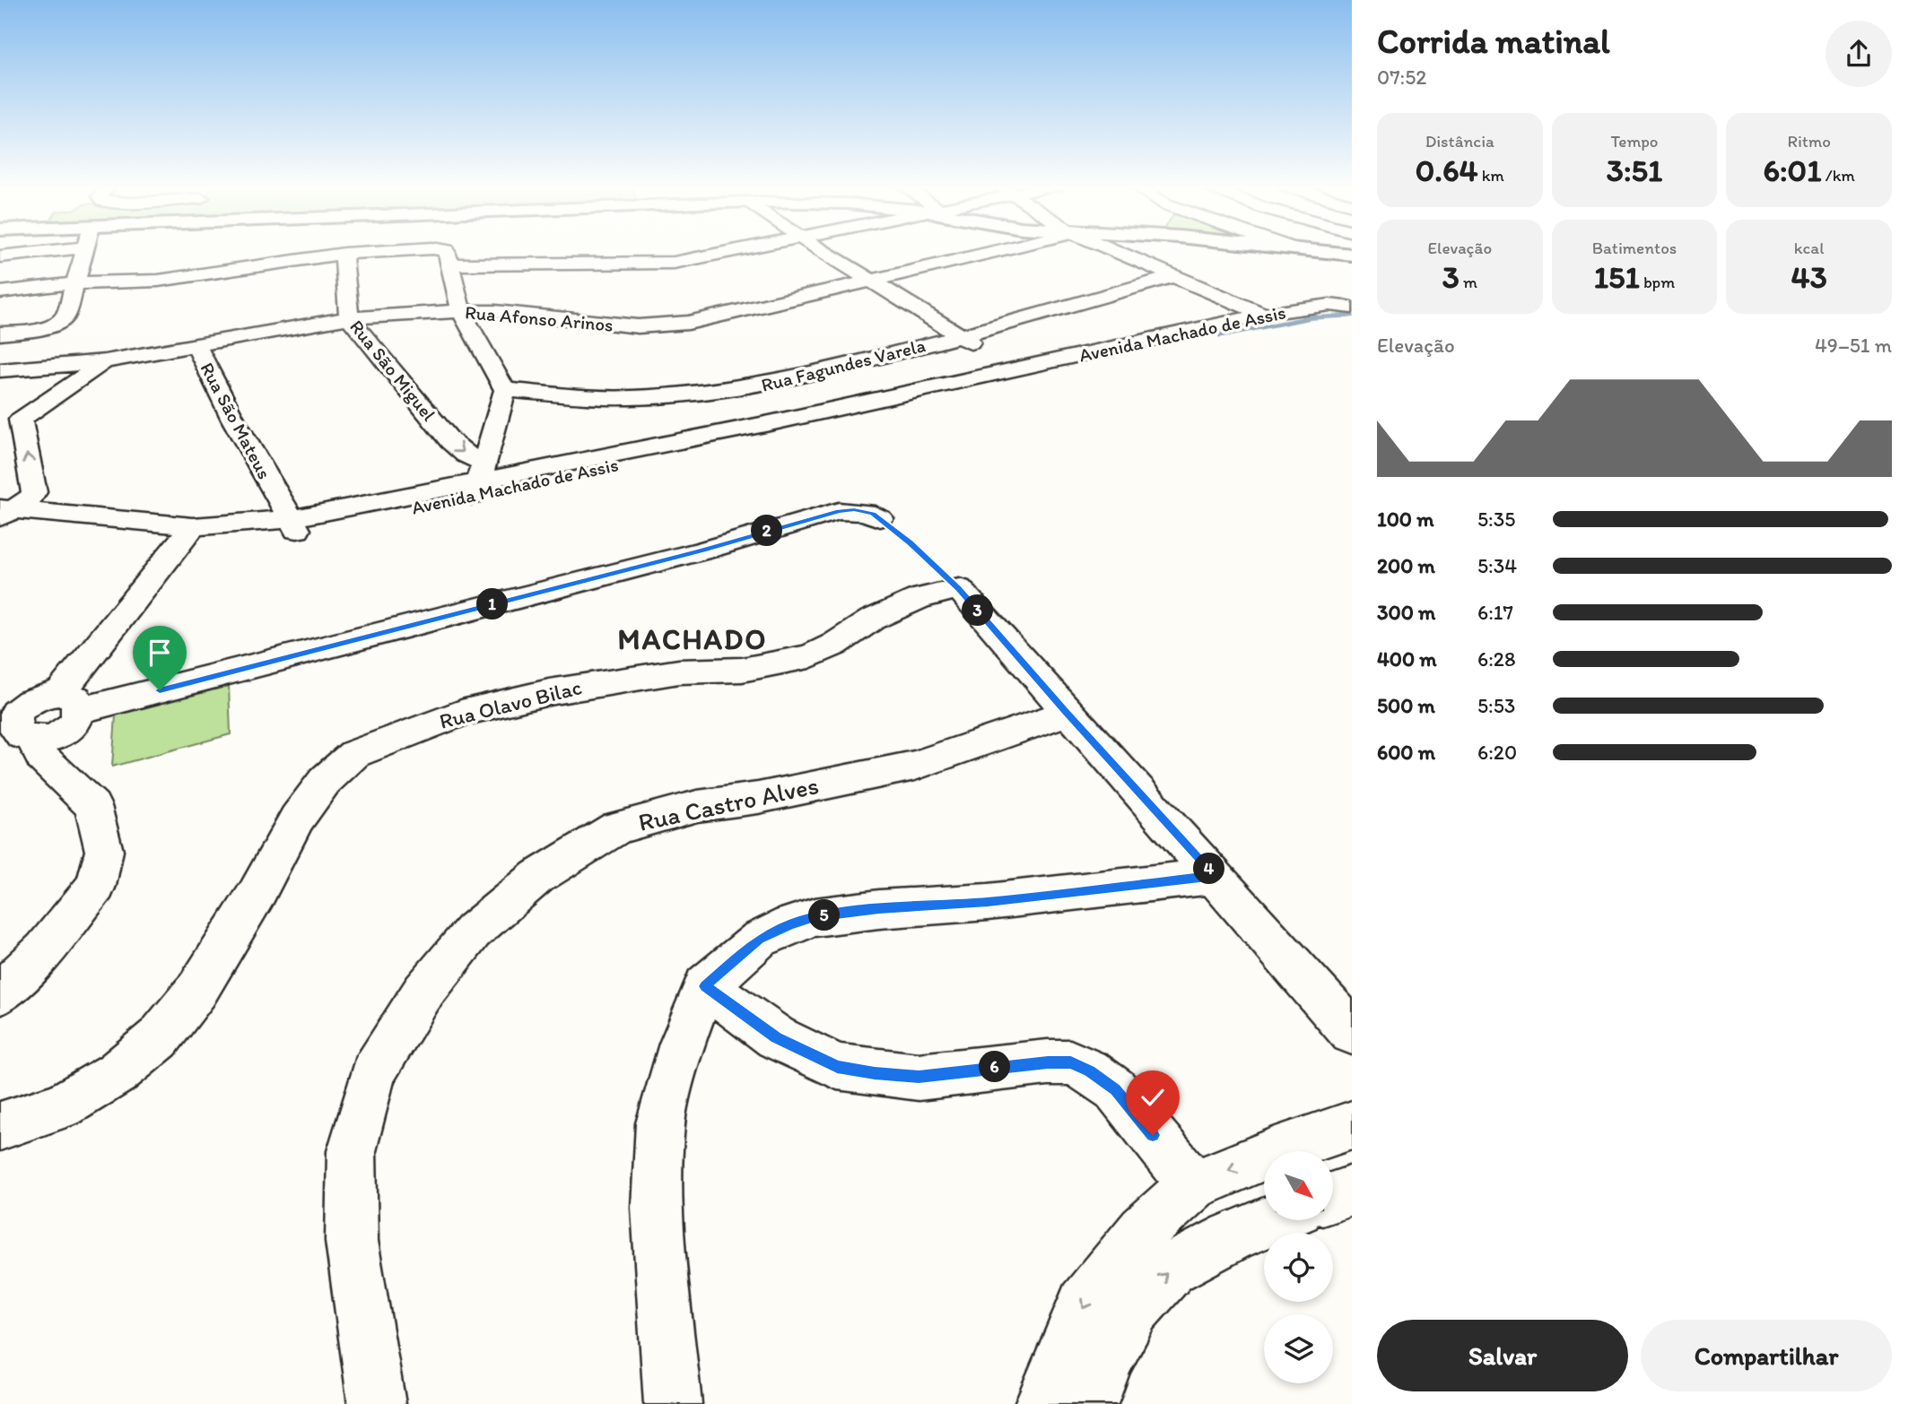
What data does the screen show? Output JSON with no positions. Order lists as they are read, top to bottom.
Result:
{
  "streets": {
    "street": [
      "Rua Afonso Arinos",
      "Avenida Machado de Assis",
      "Rua Fagundes Varela",
      "Rua São Miguel",
      "Rua São Mateus",
      "Rua Olavo Bilac",
      "Rua Castro Alves"
    ]
  },
  "crossings": [
    ["Rua Afonso Arinos", "Rua São Miguel"],
    ["Rua Afonso Arinos", "Rua São Mateus"],
    ["Avenida Machado de Assis", "Rua São Miguel"],
    ["Avenida Machado de Assis", "Rua São Mateus"]
  ],
  "districts": ["MACHADO"],
  "north": "bottom right",
  "page": {
    "heading": ["Corrida matinal", "07:52"],
    "stats": [
      ["Distância", "0.64 km"],
      ["Tempo", "3:51"],
      ["Ritmo", "6:01 /km"],
      ["Elevação", "3 m"],
      ["Batimentos", "151 bpm"],
      ["kcal", "43"]
    ],
    "chart": ["Elevação", "49–51 m"],
    "list": [
      {
        "name": "100 m",
        "note": "5:35"
      },
      {
        "name": "200 m",
        "note": "5:34"
      },
      {
        "name": "300 m",
        "note": "6:17"
      },
      {
        "name": "400 m",
        "note": "6:28"
      },
      {
        "name": "500 m",
        "note": "5:53"
      },
      {
        "name": "600 m",
        "note": "6:20"
      }
    ],
    "pins": [
      "2",
      "1",
      "3",
      "4",
      "5",
      "6"
    ],
    "buttons": ["Salvar", "Compartilhar"]
  }
}
